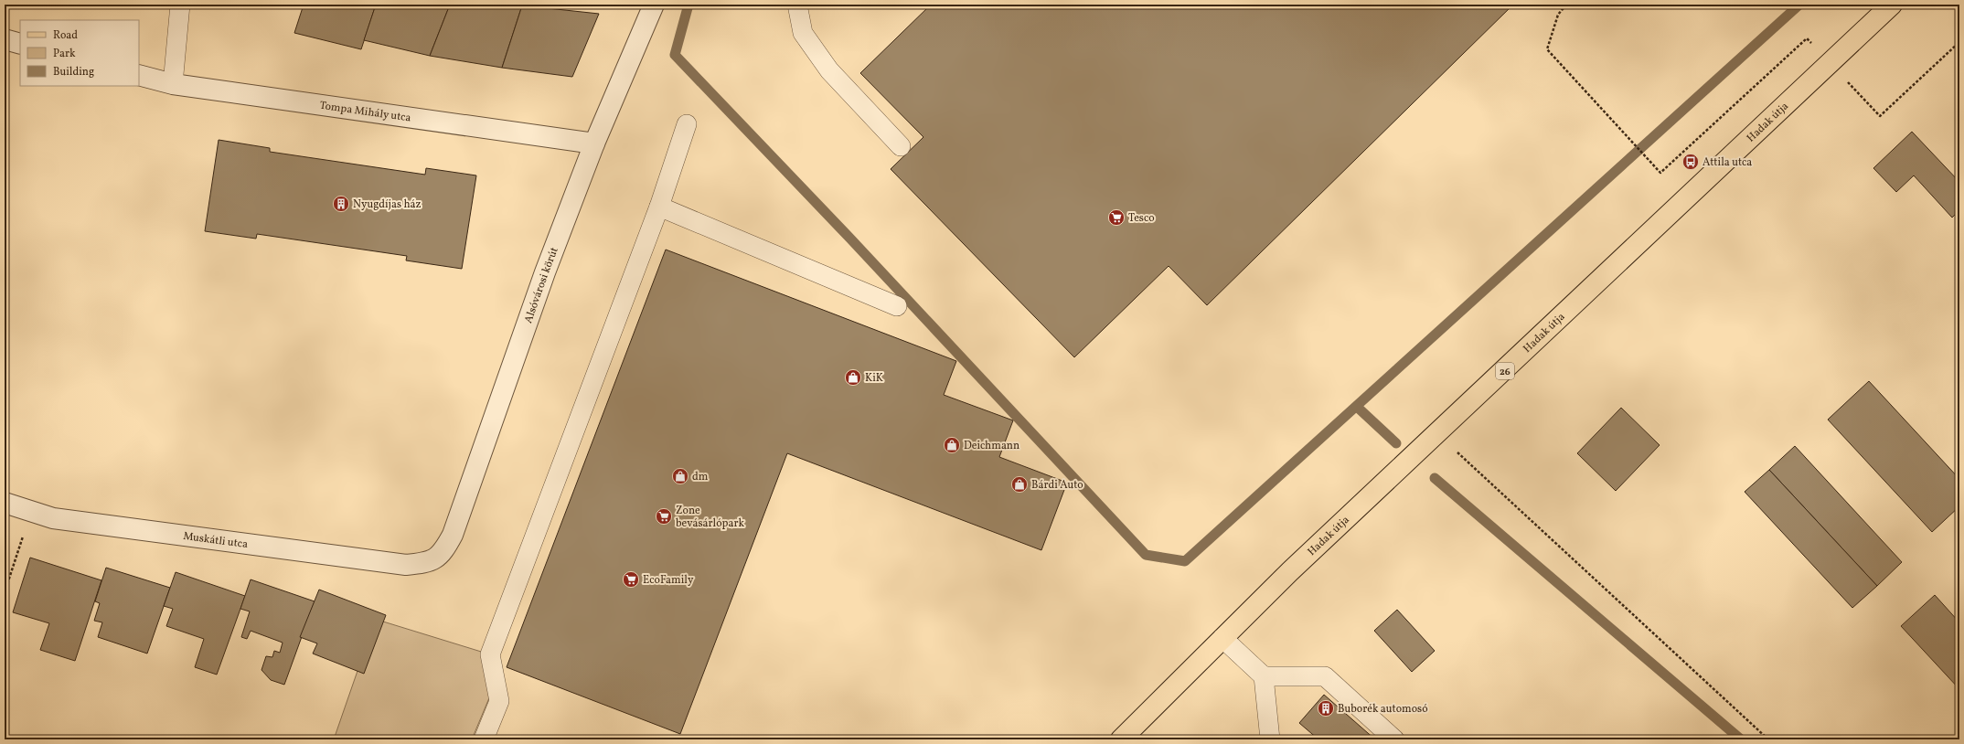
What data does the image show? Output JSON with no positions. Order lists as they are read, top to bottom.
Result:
{
  "streets": {
    "main road": ["Hadak útja", "26"],
    "street": ["Tompa Mihály utca", "Alsóvárosi körút", "Muskátli utca"]
  },
  "crossings": [
    ["Tompa Mihály utca", "Alsóvárosi körút"],
    ["Alsóvárosi körút", "Muskátli utca"]
  ],
  "places": {
    "bus stop": ["Attila utca"],
    "building": ["Nyugdíjas ház", "Buborék automosó"],
    "supermarket": ["Tesco", "Zone bevásárlópark", "EcoFamily"],
    "shop": [
      "KiK",
      "Deichmann",
      "dm",
      "Bárdi Auto"
    ]
  },
  "legend": ["Road", "Park", "Building"]
}
